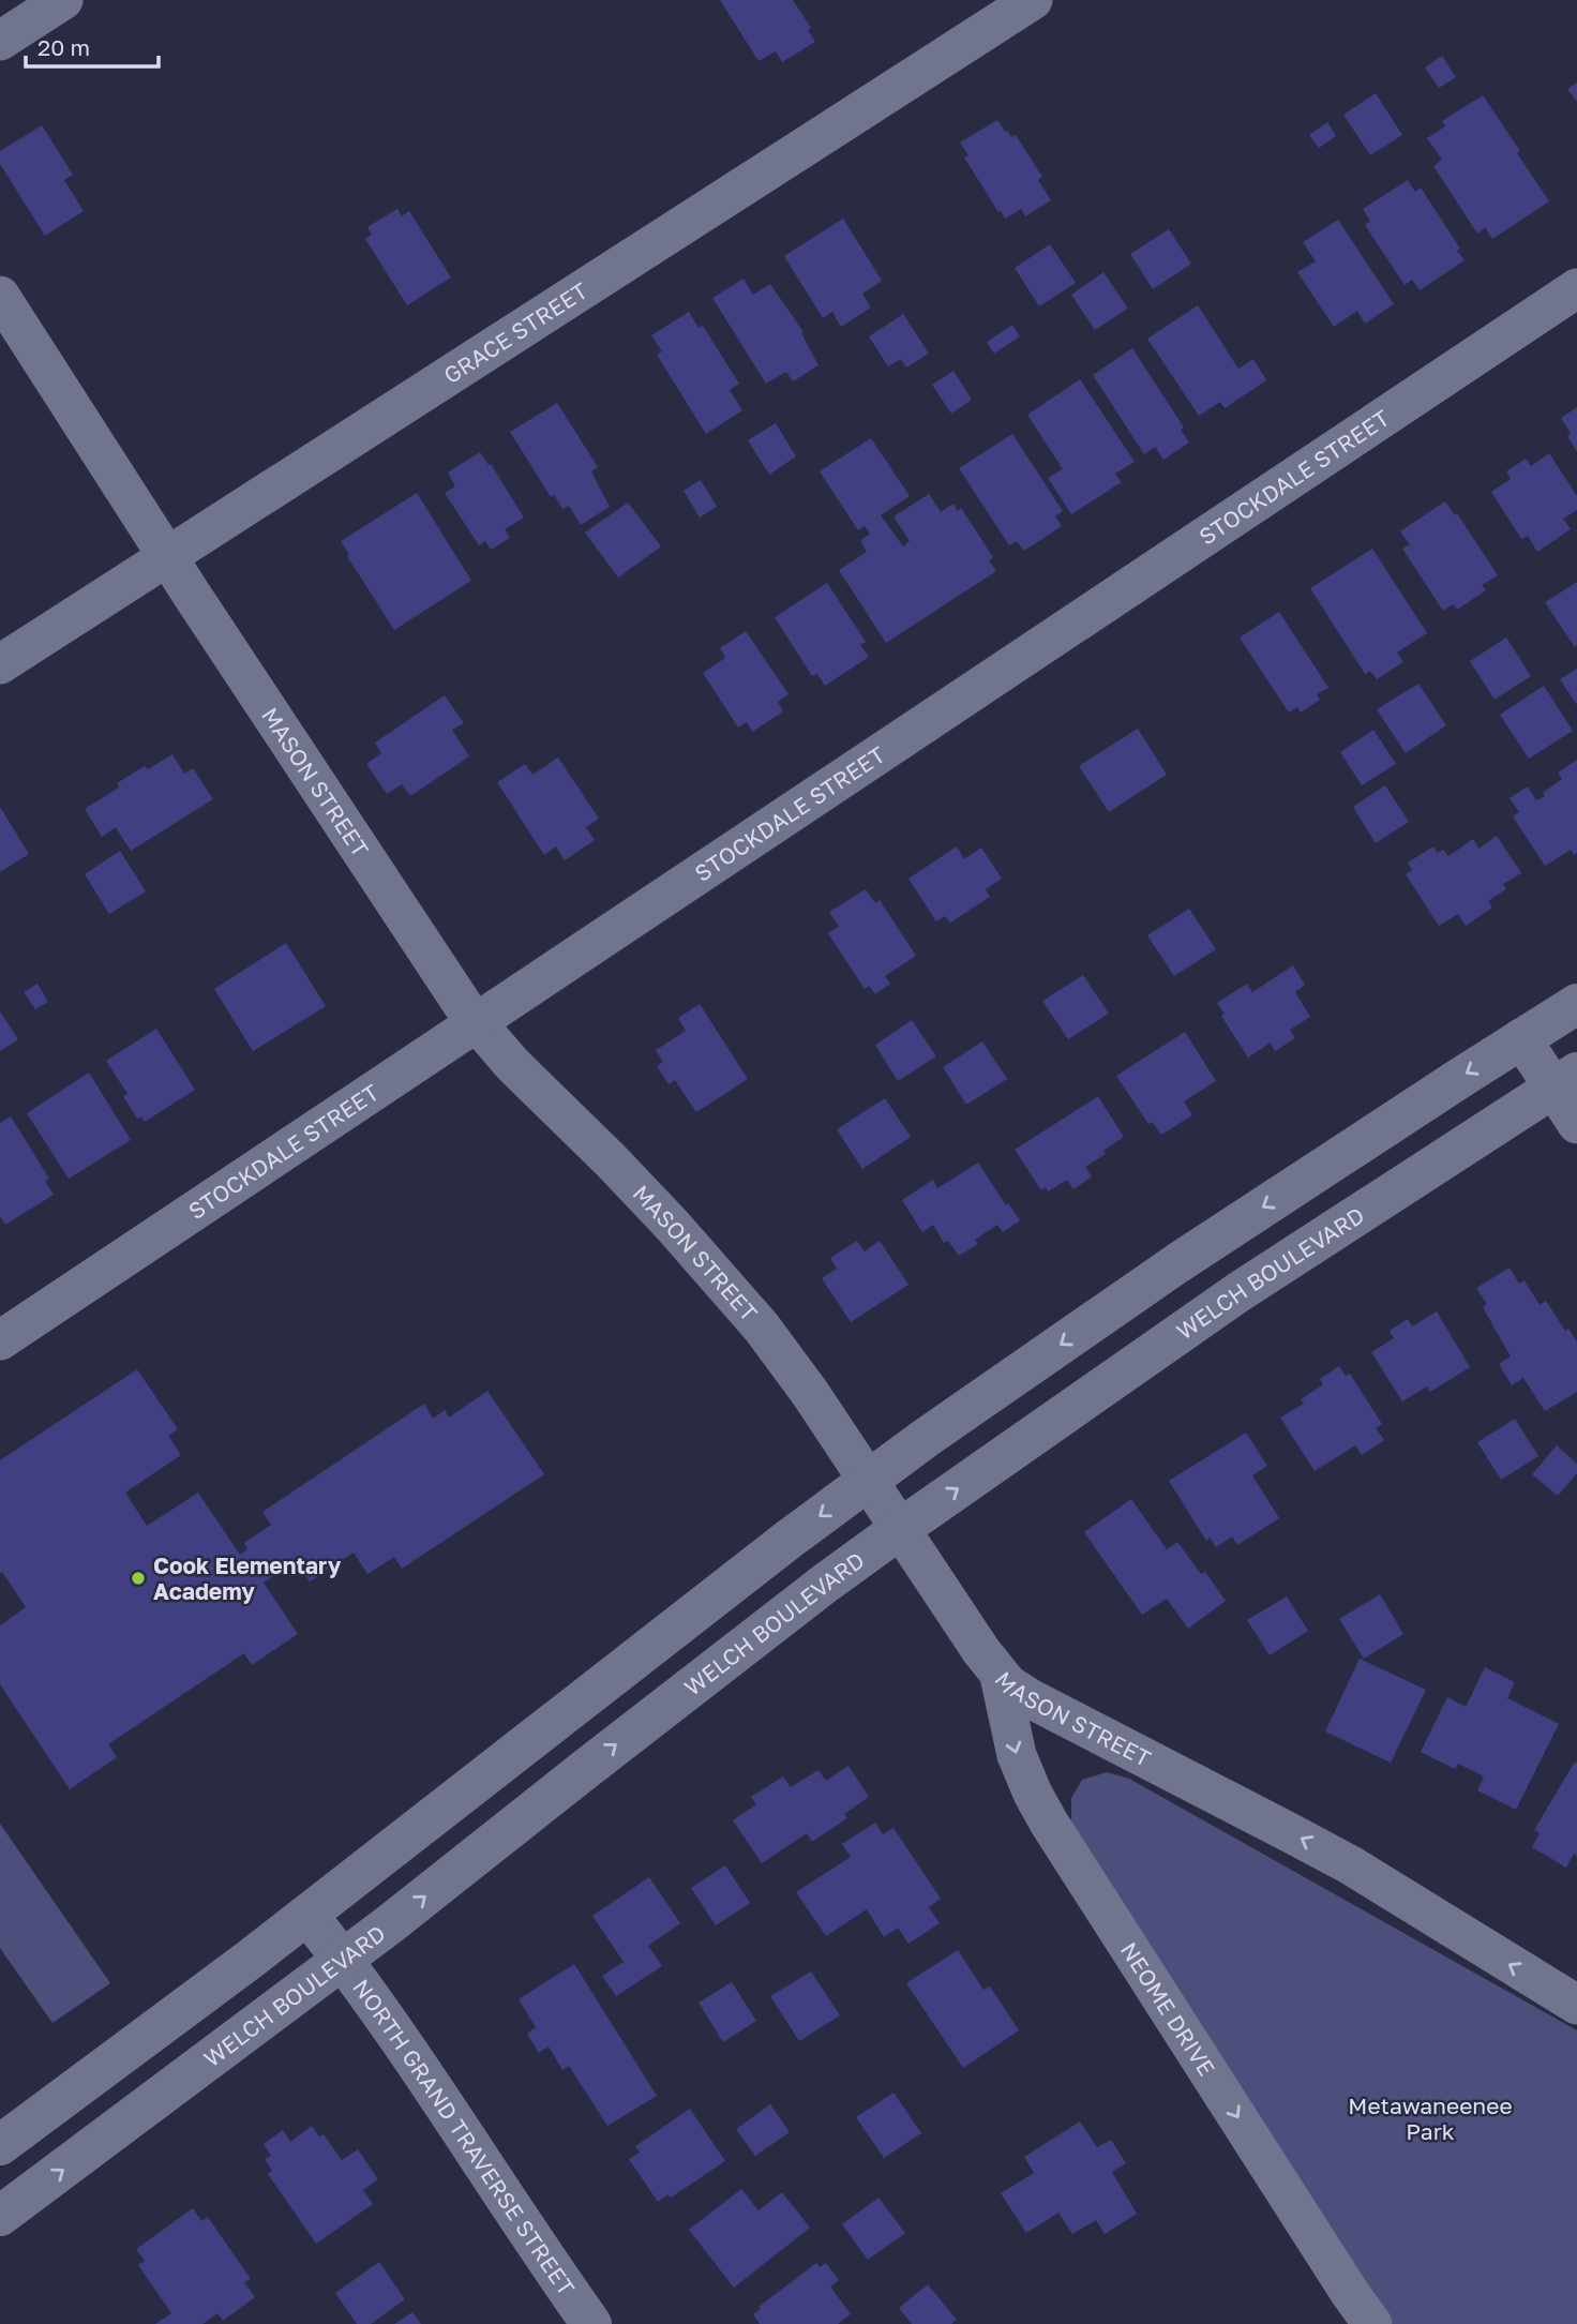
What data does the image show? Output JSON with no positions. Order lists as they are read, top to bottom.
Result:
{
  "streets": {
    "main road": ["WELCH BOULEVARD", "NORTH GRAND TRAVERSE STREET"],
    "street": [
      "GRACE STREET",
      "STOCKDALE STREET",
      "MASON STREET",
      "NEOME DRIVE"
    ]
  },
  "crossings": [
    ["GRACE STREET", "MASON STREET"],
    ["STOCKDALE STREET", "MASON STREET"],
    ["MASON STREET", "WELCH BOULEVARD"],
    ["MASON STREET", "NEOME DRIVE"],
    ["WELCH BOULEVARD", "NORTH GRAND TRAVERSE STREET"]
  ],
  "one_way": ["NEOME DRIVE"],
  "parks": ["Metawaneenee Park"],
  "places": ["Cook Elementary Academy"],
  "scale_bar": "20 m"
}
